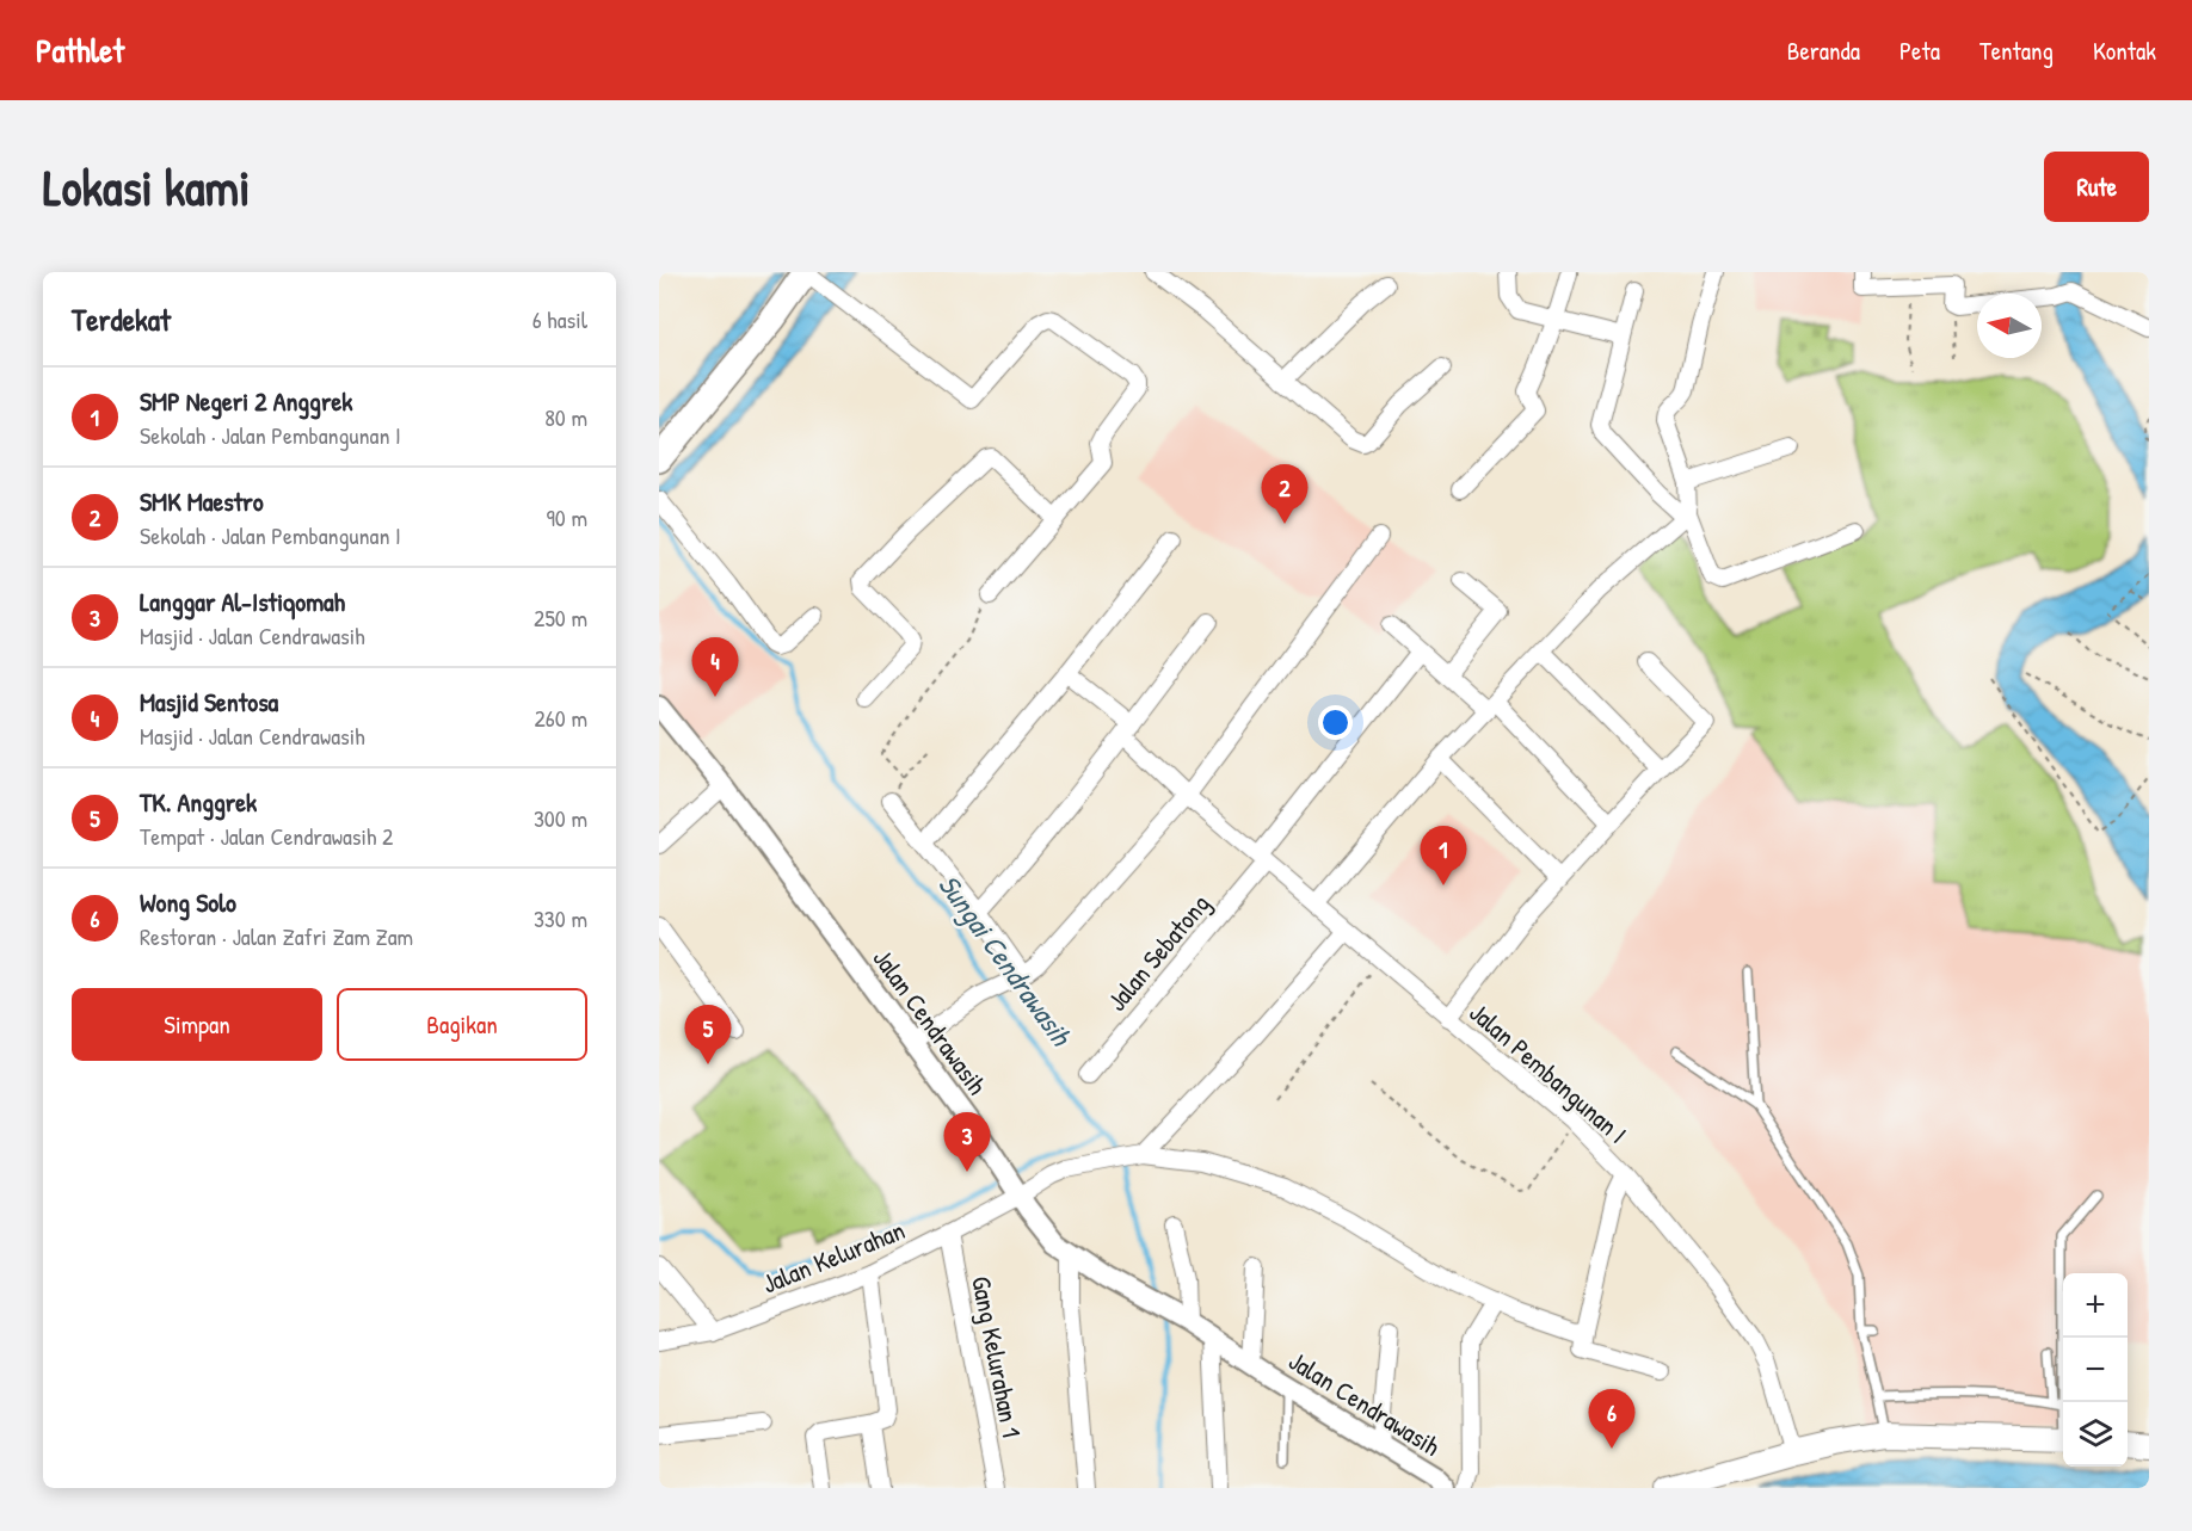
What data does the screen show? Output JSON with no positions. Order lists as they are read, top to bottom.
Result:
{
  "streets": {
    "street": [
      "Jalan Sebatong",
      "Jalan Cendrawasih",
      "Jalan Pembangunan I",
      "Jalan Kelurahan",
      "Gang Kelurahan 1"
    ]
  },
  "crossings": [
    ["Jalan Sebatong", "Jalan Pembangunan I"],
    ["Jalan Cendrawasih", "Jalan Kelurahan"],
    ["Jalan Kelurahan", "Gang Kelurahan 1"]
  ],
  "water": ["Sungai Cendrawasih"],
  "north": "left",
  "page": {
    "header": "Pathlet",
    "nav": [
      "Beranda",
      "Peta",
      "Tentang",
      "Kontak"
    ],
    "buttons": [
      "Rute",
      ["Simpan", "Bagikan"]
    ],
    "title": "Lokasi kami",
    "heading": ["Terdekat", "6 hasil"],
    "list": [
      {
        "mark": "1",
        "name": "SMP Negeri 2 Anggrek",
        "note": "Sekolah · Jalan Pembangunan I",
        "value": "80 m"
      },
      {
        "mark": "2",
        "name": "SMK Maestro",
        "note": "Sekolah · Jalan Pembangunan I",
        "value": "90 m"
      },
      {
        "mark": "3",
        "name": "Langgar Al-Istiqomah",
        "note": "Masjid · Jalan Cendrawasih",
        "value": "250 m"
      },
      {
        "mark": "4",
        "name": "Masjid Sentosa",
        "note": "Masjid · Jalan Cendrawasih",
        "value": "260 m"
      },
      {
        "mark": "5",
        "name": "TK. Anggrek",
        "note": "Tempat · Jalan Cendrawasih 2",
        "value": "300 m"
      },
      {
        "mark": "6",
        "name": "Wong Solo",
        "note": "Restoran · Jalan Zafri Zam Zam",
        "value": "330 m"
      }
    ],
    "pins": [
      "2",
      "4",
      "1",
      "5",
      "3",
      "6"
    ],
    "map_buttons": ["+", "−"]
  }
}
